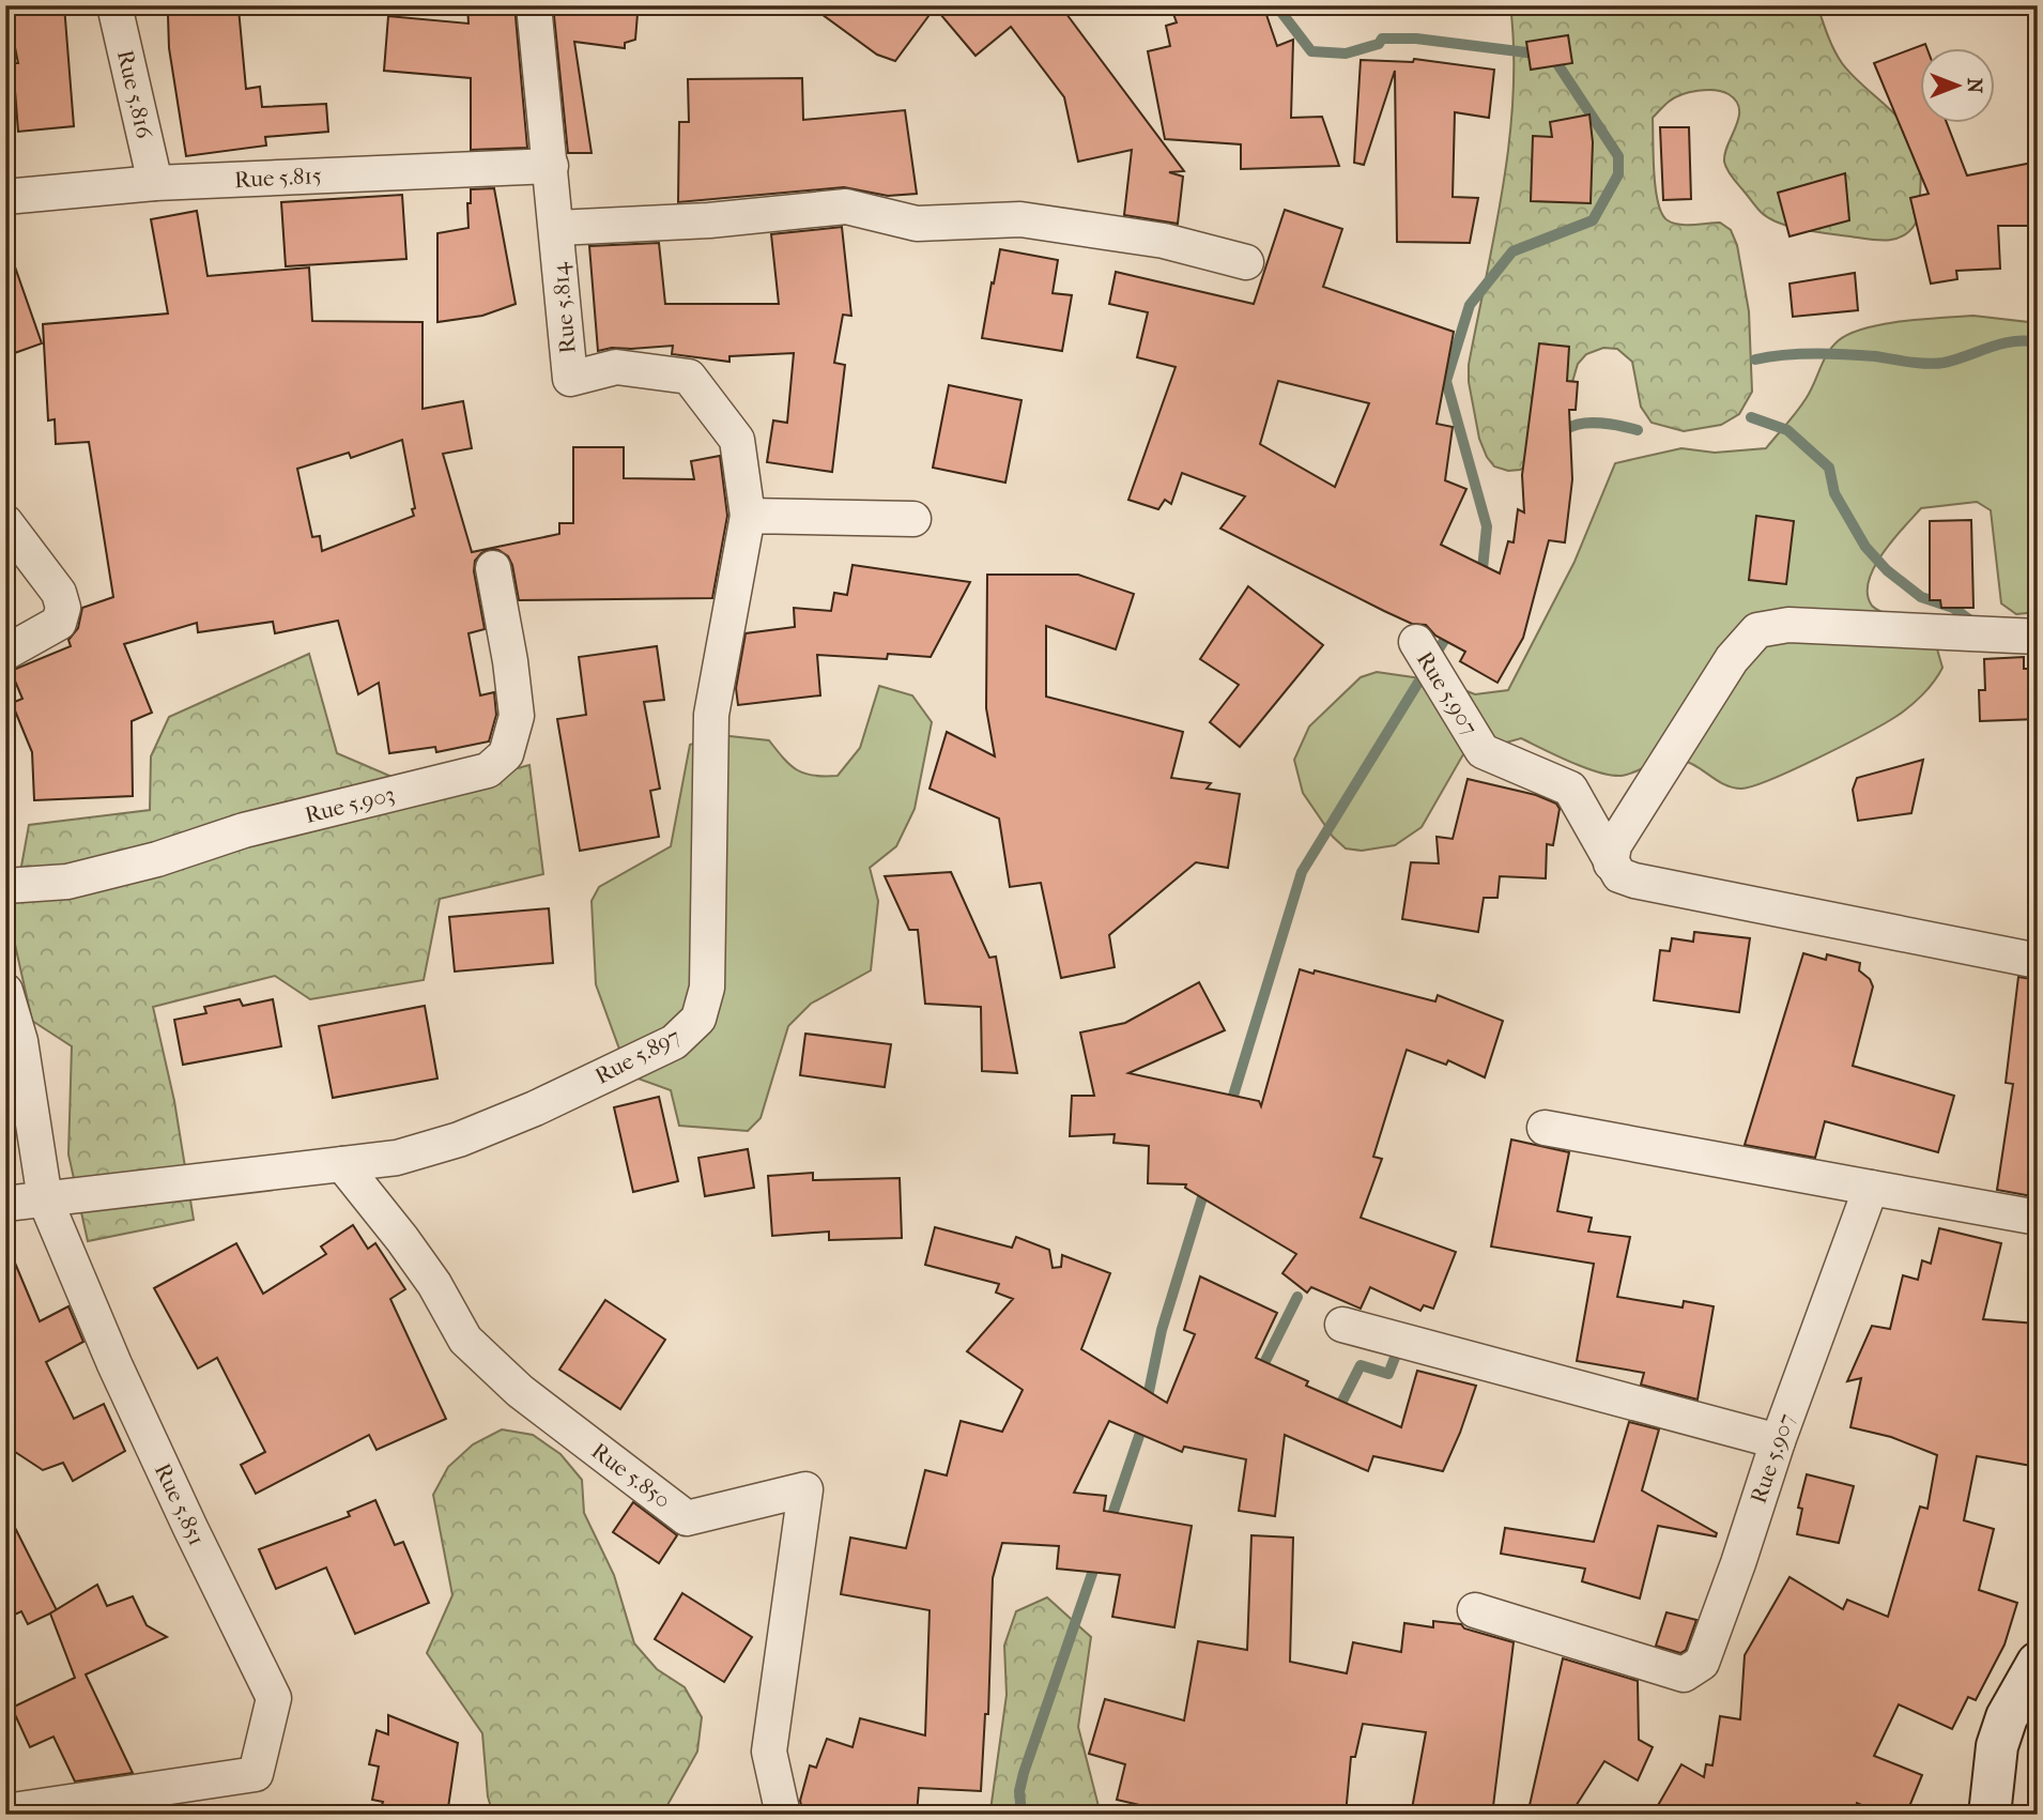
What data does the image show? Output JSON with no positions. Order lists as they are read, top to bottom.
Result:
{
  "streets": {
    "street": [
      "Rue 5.816",
      "Rue 5.815",
      "Rue 5.814",
      "Rue 5.907",
      "Rue 5.903",
      "Rue 5.897",
      "Rue 5.850",
      "Rue 5.851"
    ]
  },
  "crossings": [
    ["Rue 5.816", "Rue 5.815"],
    ["Rue 5.815", "Rue 5.814"],
    ["Rue 5.814", "Rue 5.897"],
    ["Rue 5.897", "Rue 5.850"],
    ["Rue 5.897", "Rue 5.851"]
  ],
  "north": "right"
}
